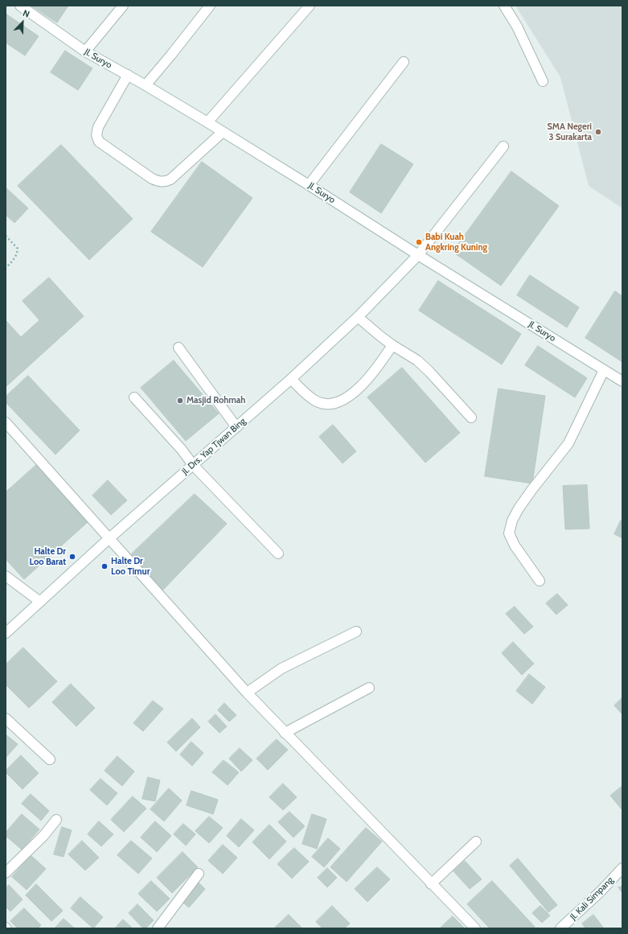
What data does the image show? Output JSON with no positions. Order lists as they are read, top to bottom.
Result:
{
  "streets": {
    "street": ["Jl. Suryo", "Jl. Drs. Yap Tjwan Bing", "Jl. Kali Simpang"]
  },
  "crossings": [
    ["Jl. Suryo", "Jl. Drs. Yap Tjwan Bing"]
  ],
  "places": [
    "SMA Negeri 3 Surakarta",
    "Babi Kuah Angkring Kuning",
    "Masjid Rohmah",
    "Halte Dr Loo Barat",
    "Halte Dr Loo Timur"
  ],
  "north": "top right"
}
